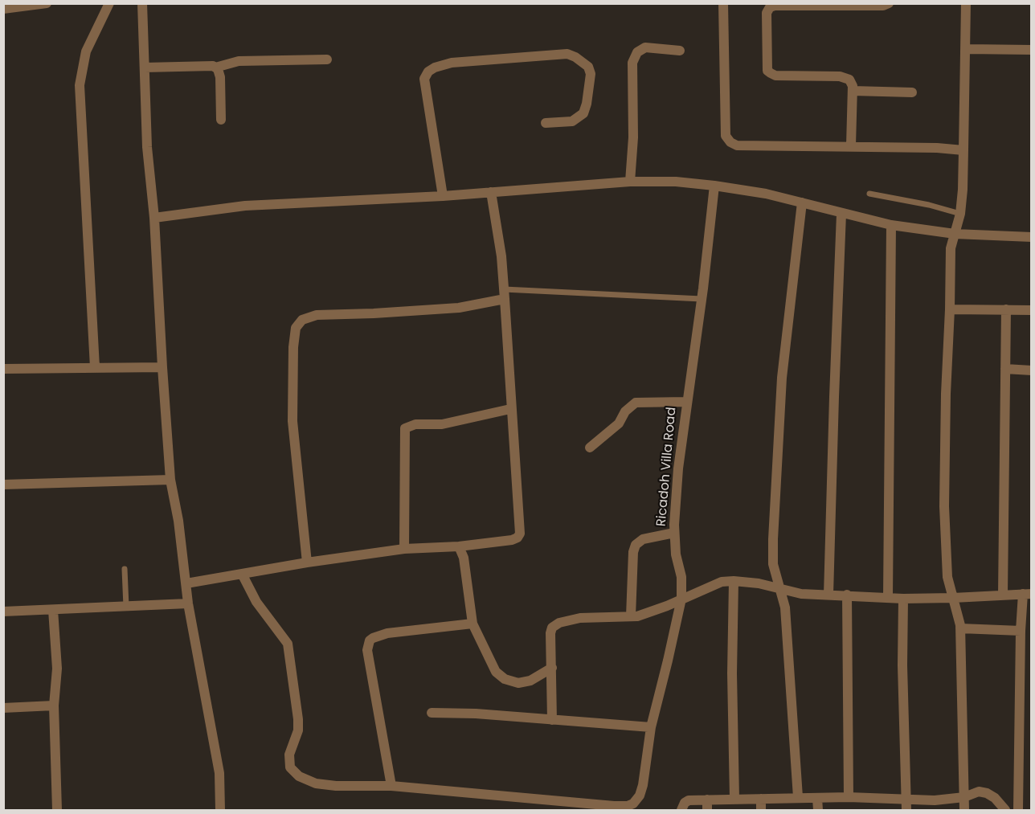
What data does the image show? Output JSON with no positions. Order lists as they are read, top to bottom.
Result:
{
  "streets": {
    "street": ["Ricadoh Villa Road"]
  }
}
